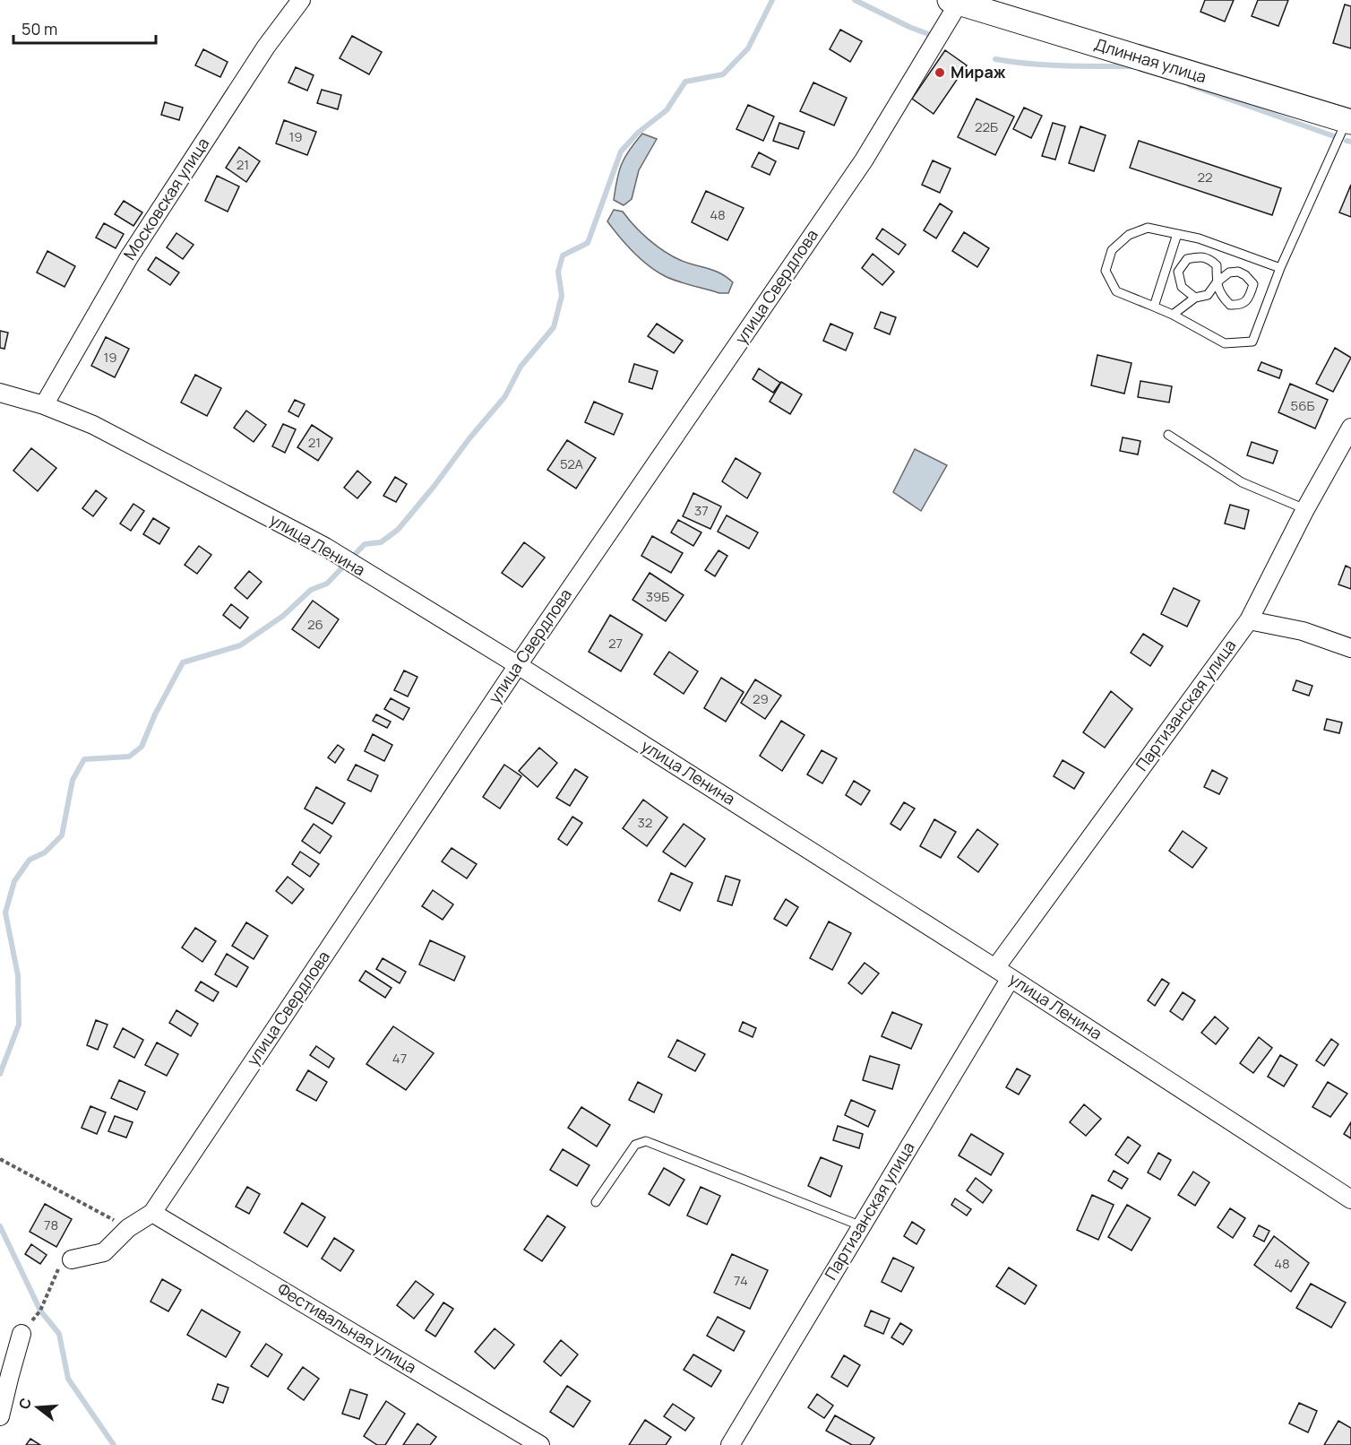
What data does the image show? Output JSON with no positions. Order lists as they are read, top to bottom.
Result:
{
  "streets": {
    "main road": ["Длинная улица"],
    "street": [
      "Московская улица",
      "улица Свердлова",
      "улица Ленина",
      "Партизанская улица",
      "Фестивальная улица"
    ]
  },
  "crossings": [
    ["Длинная улица", "улица Свердлова"],
    ["Московская улица", "улица Ленина"],
    ["улица Свердлова", "улица Ленина"],
    ["улица Свердлова", "Фестивальная улица"],
    ["улица Ленина", "Партизанская улица"]
  ],
  "places": ["Мираж"],
  "house_numbers": [
    "22Б",
    "19",
    "21",
    "22",
    "48",
    "19",
    "56Б",
    "21",
    "52А",
    "37",
    "39Б",
    "26",
    "27",
    "29",
    "32",
    "47",
    "78",
    "48",
    "74"
  ],
  "scale_bar": "50 m",
  "north": "left"
}
